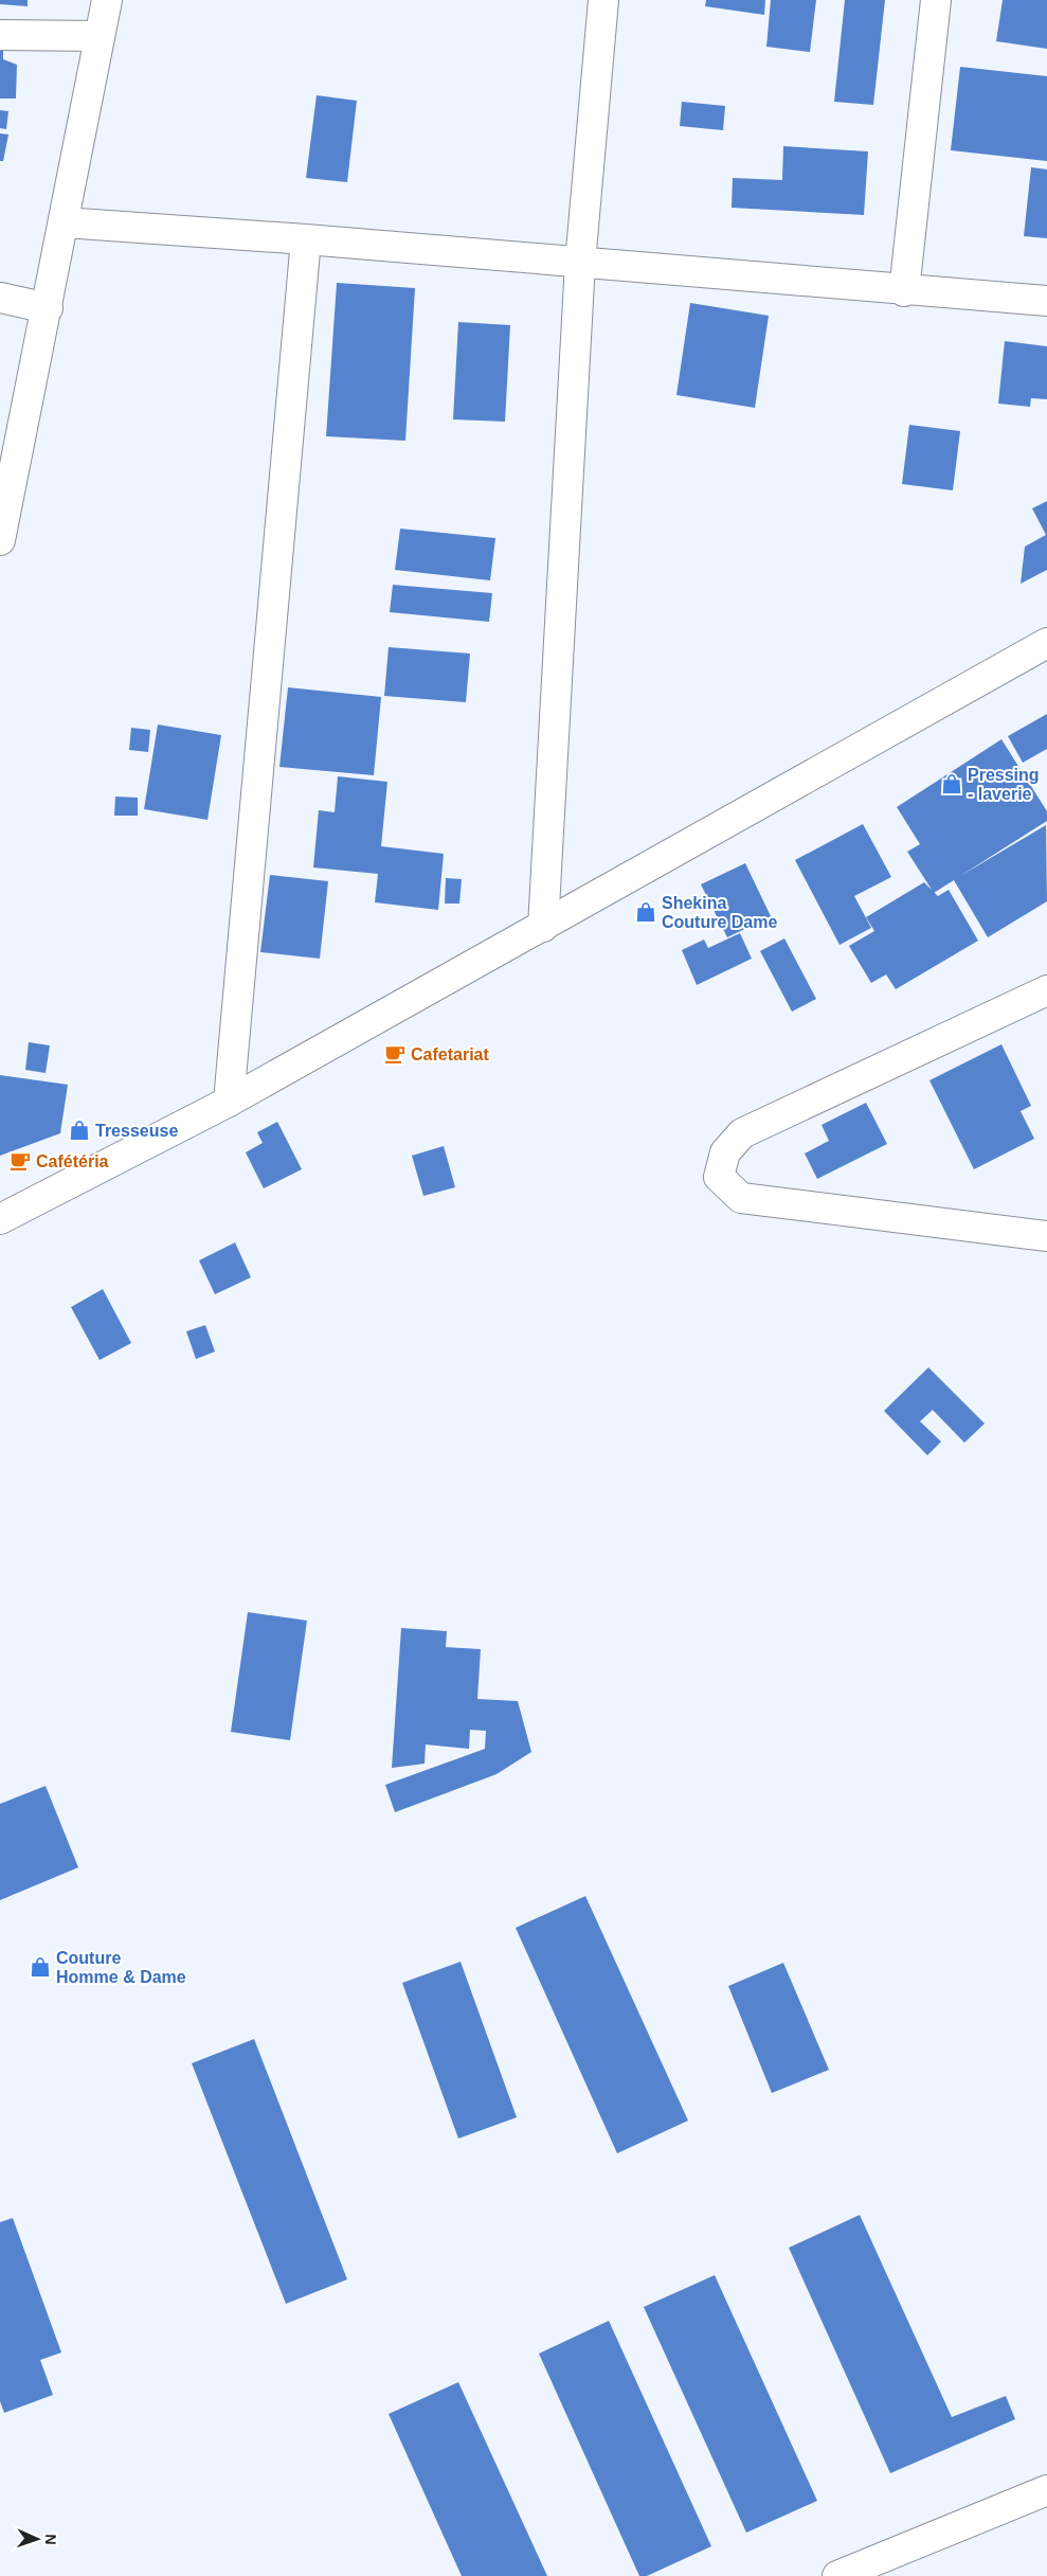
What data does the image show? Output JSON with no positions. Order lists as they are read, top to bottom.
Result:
{
  "places": {
    "shop": [
      "Pressing - laverie",
      "Shekina Couture Dame",
      "Tresseuse",
      "Couture Homme & Dame"
    ],
    "cafe": ["Cafetariat", "Cafétéria"]
  },
  "north": "right"
}
